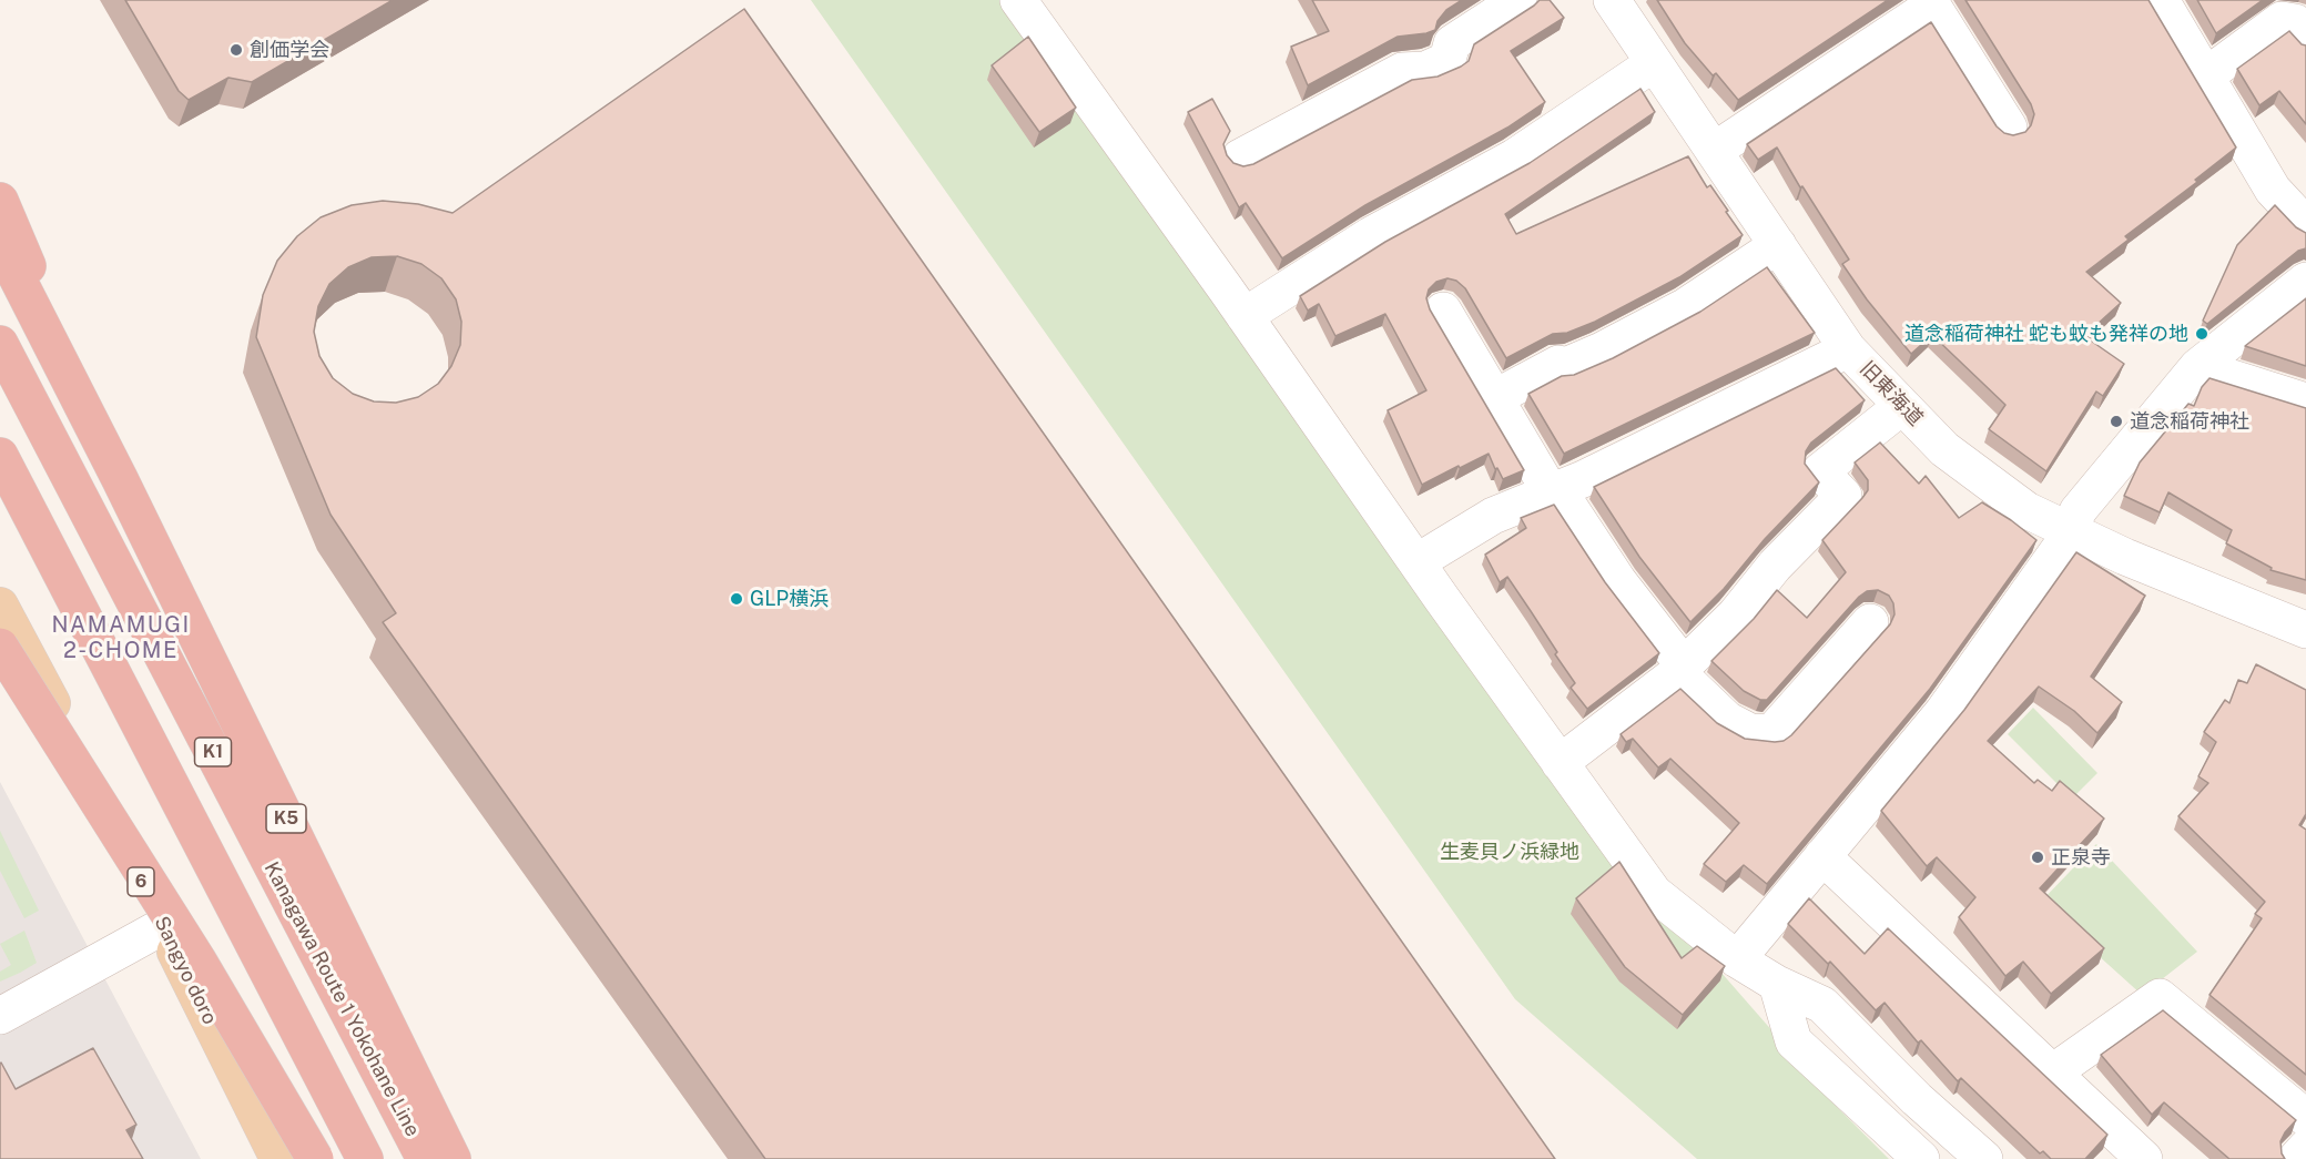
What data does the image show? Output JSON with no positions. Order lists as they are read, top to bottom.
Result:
{
  "streets": {
    "highway": ["K1", "K5", "Kanagawa Route 1 Yokohane Line"],
    "main road": ["6", "Sangyo doro"],
    "street": ["旧東海道"]
  },
  "districts": ["NAMAMUGI 2-CHOME"],
  "parks": ["生麦貝ノ浜緑地"],
  "places": [
    "創価学会",
    "道念稲荷神社 蛇も蚊も発祥の地",
    "道念稲荷神社",
    "GLP横浜",
    "正泉寺"
  ]
}
